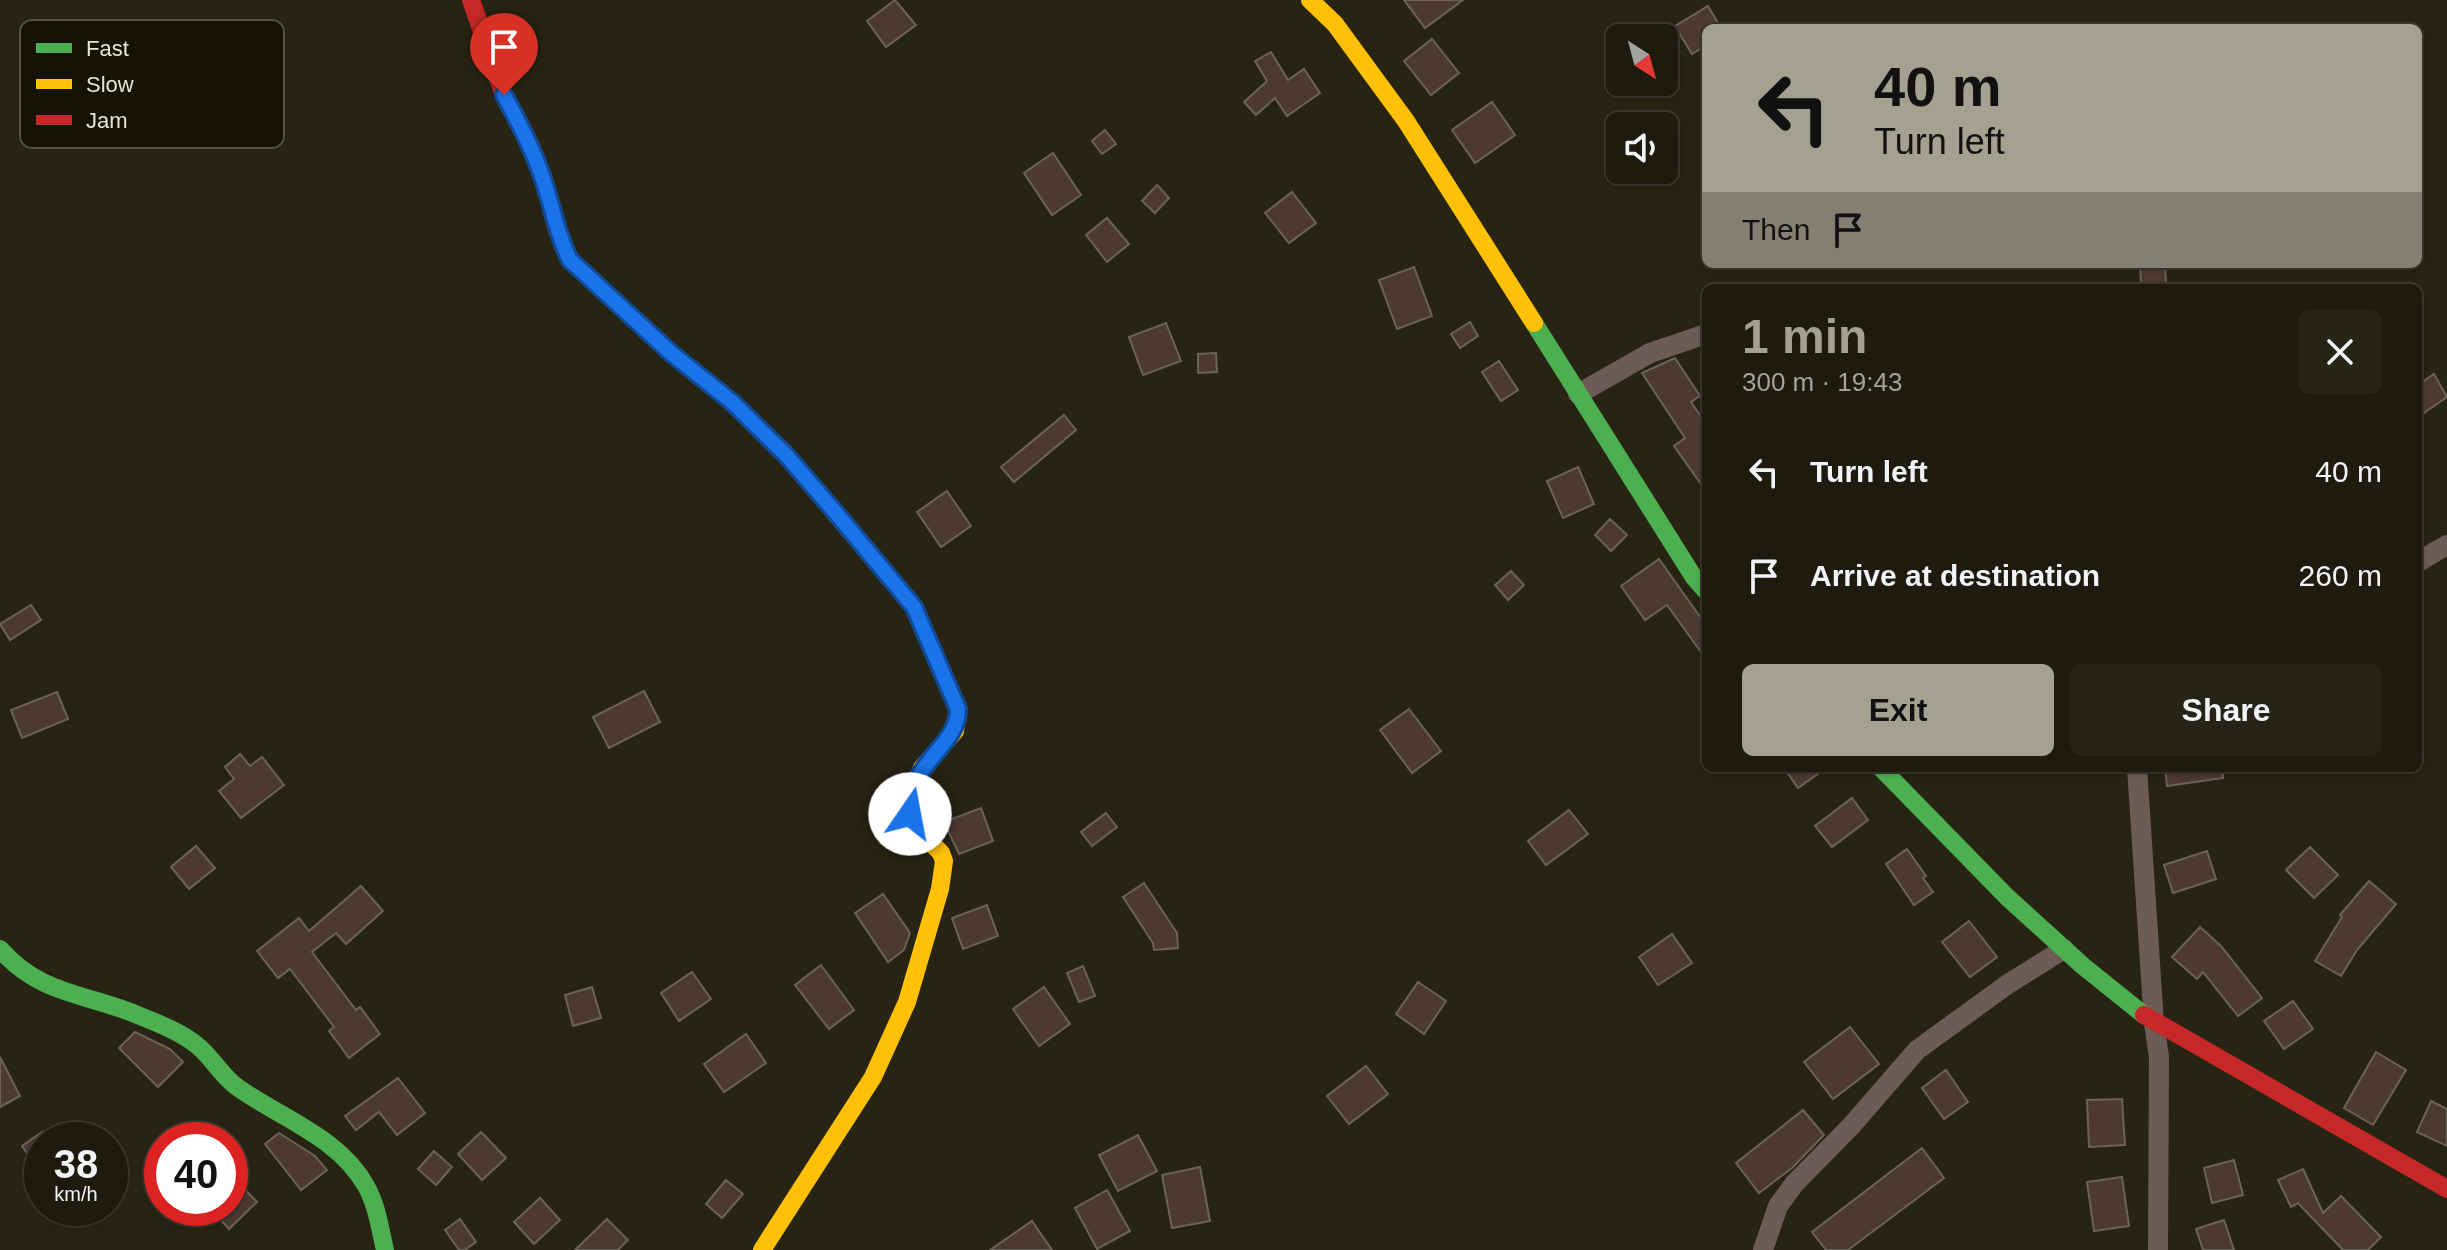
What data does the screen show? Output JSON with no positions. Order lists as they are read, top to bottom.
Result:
{
  "legend": ["Fast", "Slow", "Jam"],
  "north": "bottom right",
  "page": {
    "turn": ["40 m", "Turn left"],
    "then": "Then",
    "heading": ["1 min", "300 m · 19:43"],
    "list": [
      {
        "name": "Turn left",
        "value": "40 m"
      },
      {
        "name": "Arrive at destination",
        "value": "260 m"
      }
    ],
    "buttons": ["Exit", "Share"],
    "speed": "38 km/h",
    "limit": "40"
  }
}
